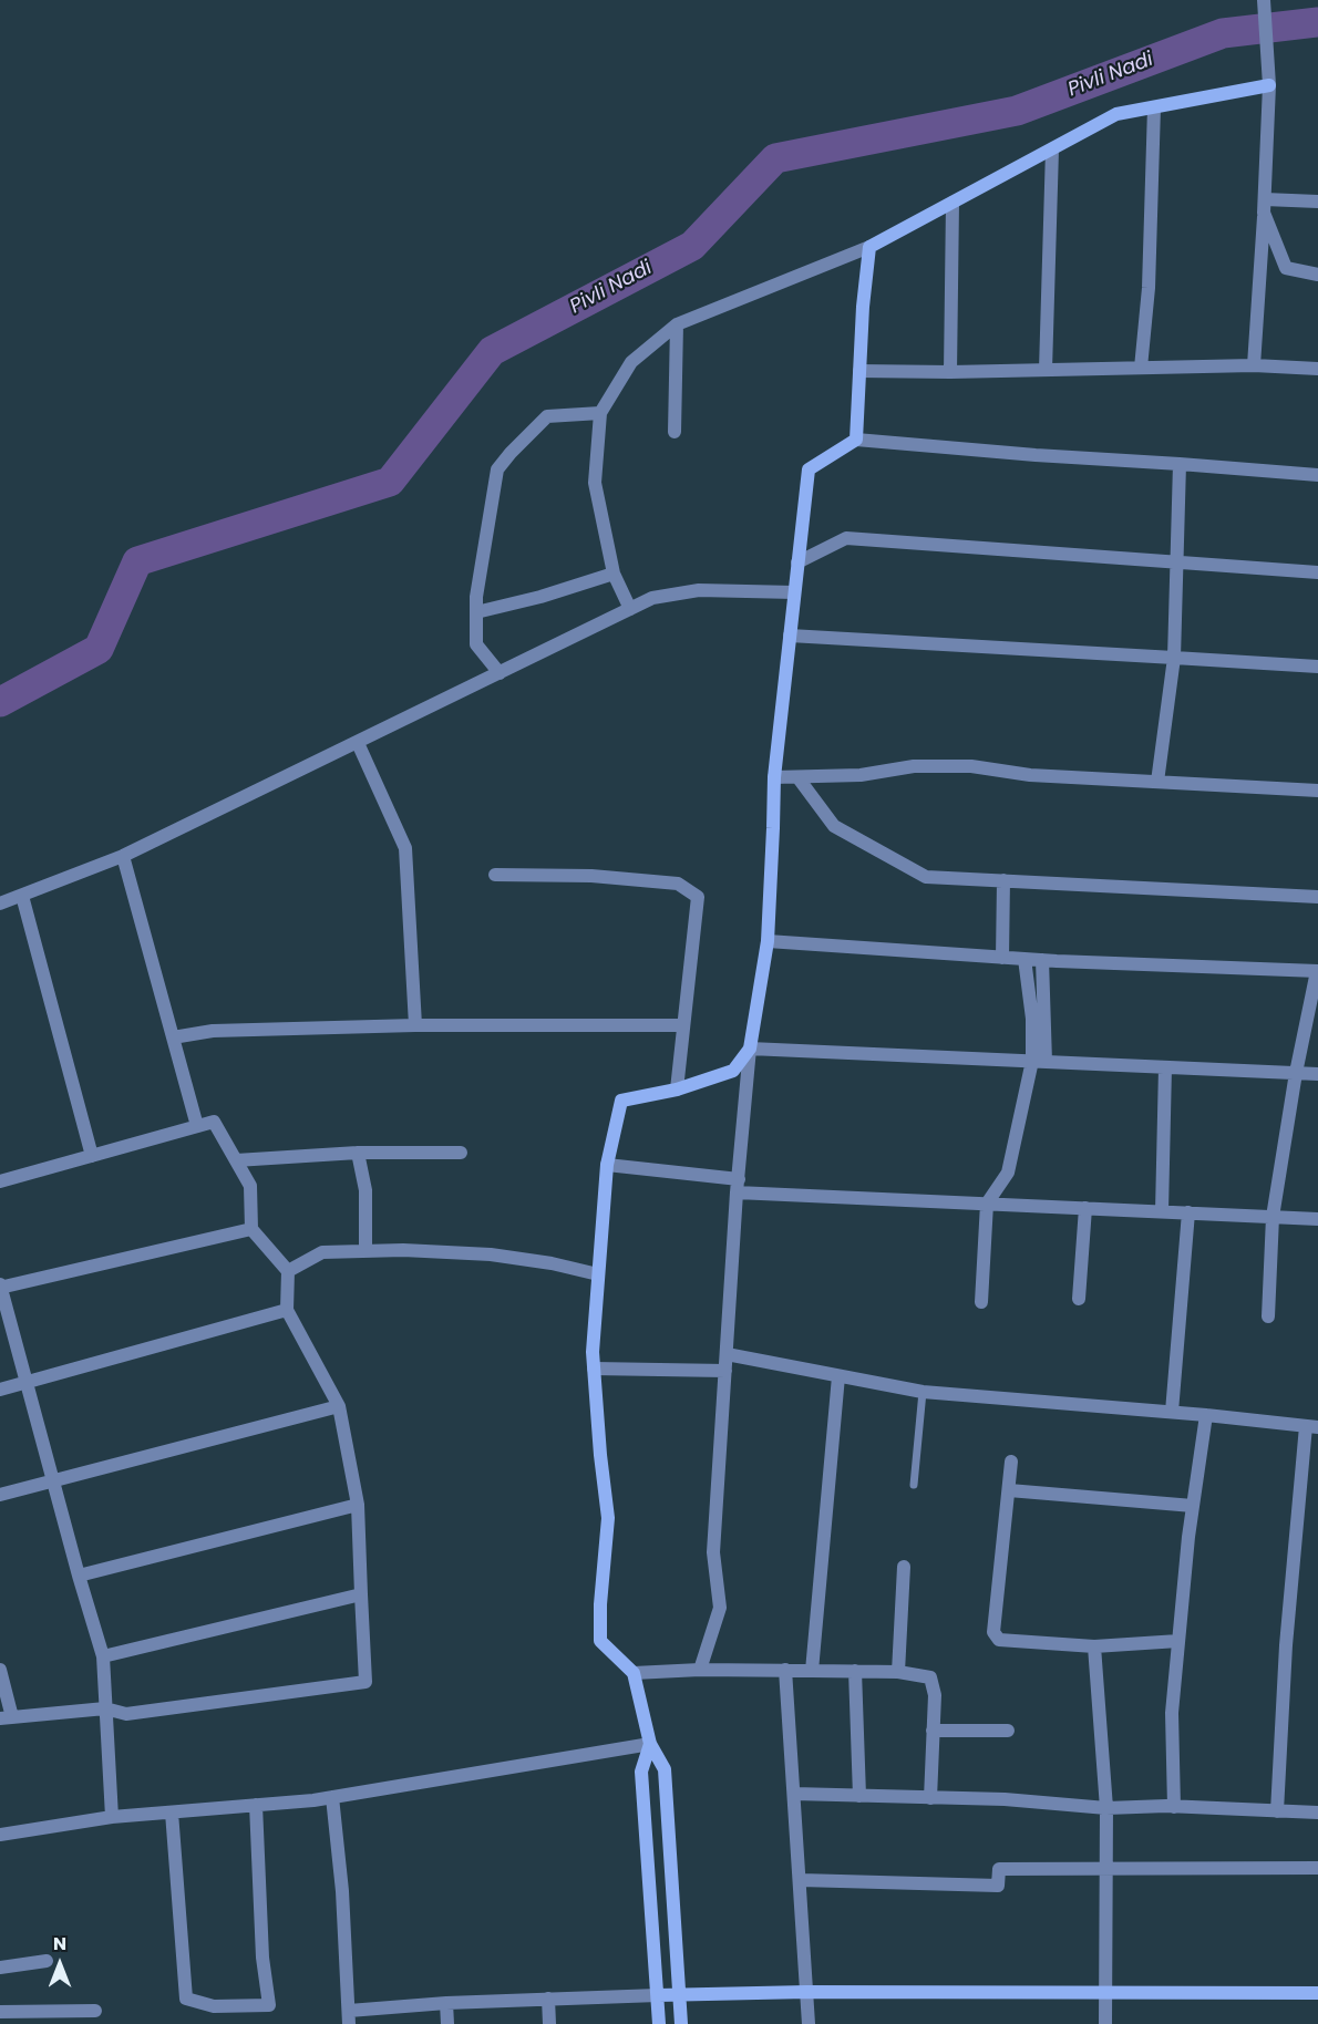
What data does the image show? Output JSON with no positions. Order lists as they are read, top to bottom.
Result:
{
  "water": ["Pivli Nadi"],
  "north": "top"
}
